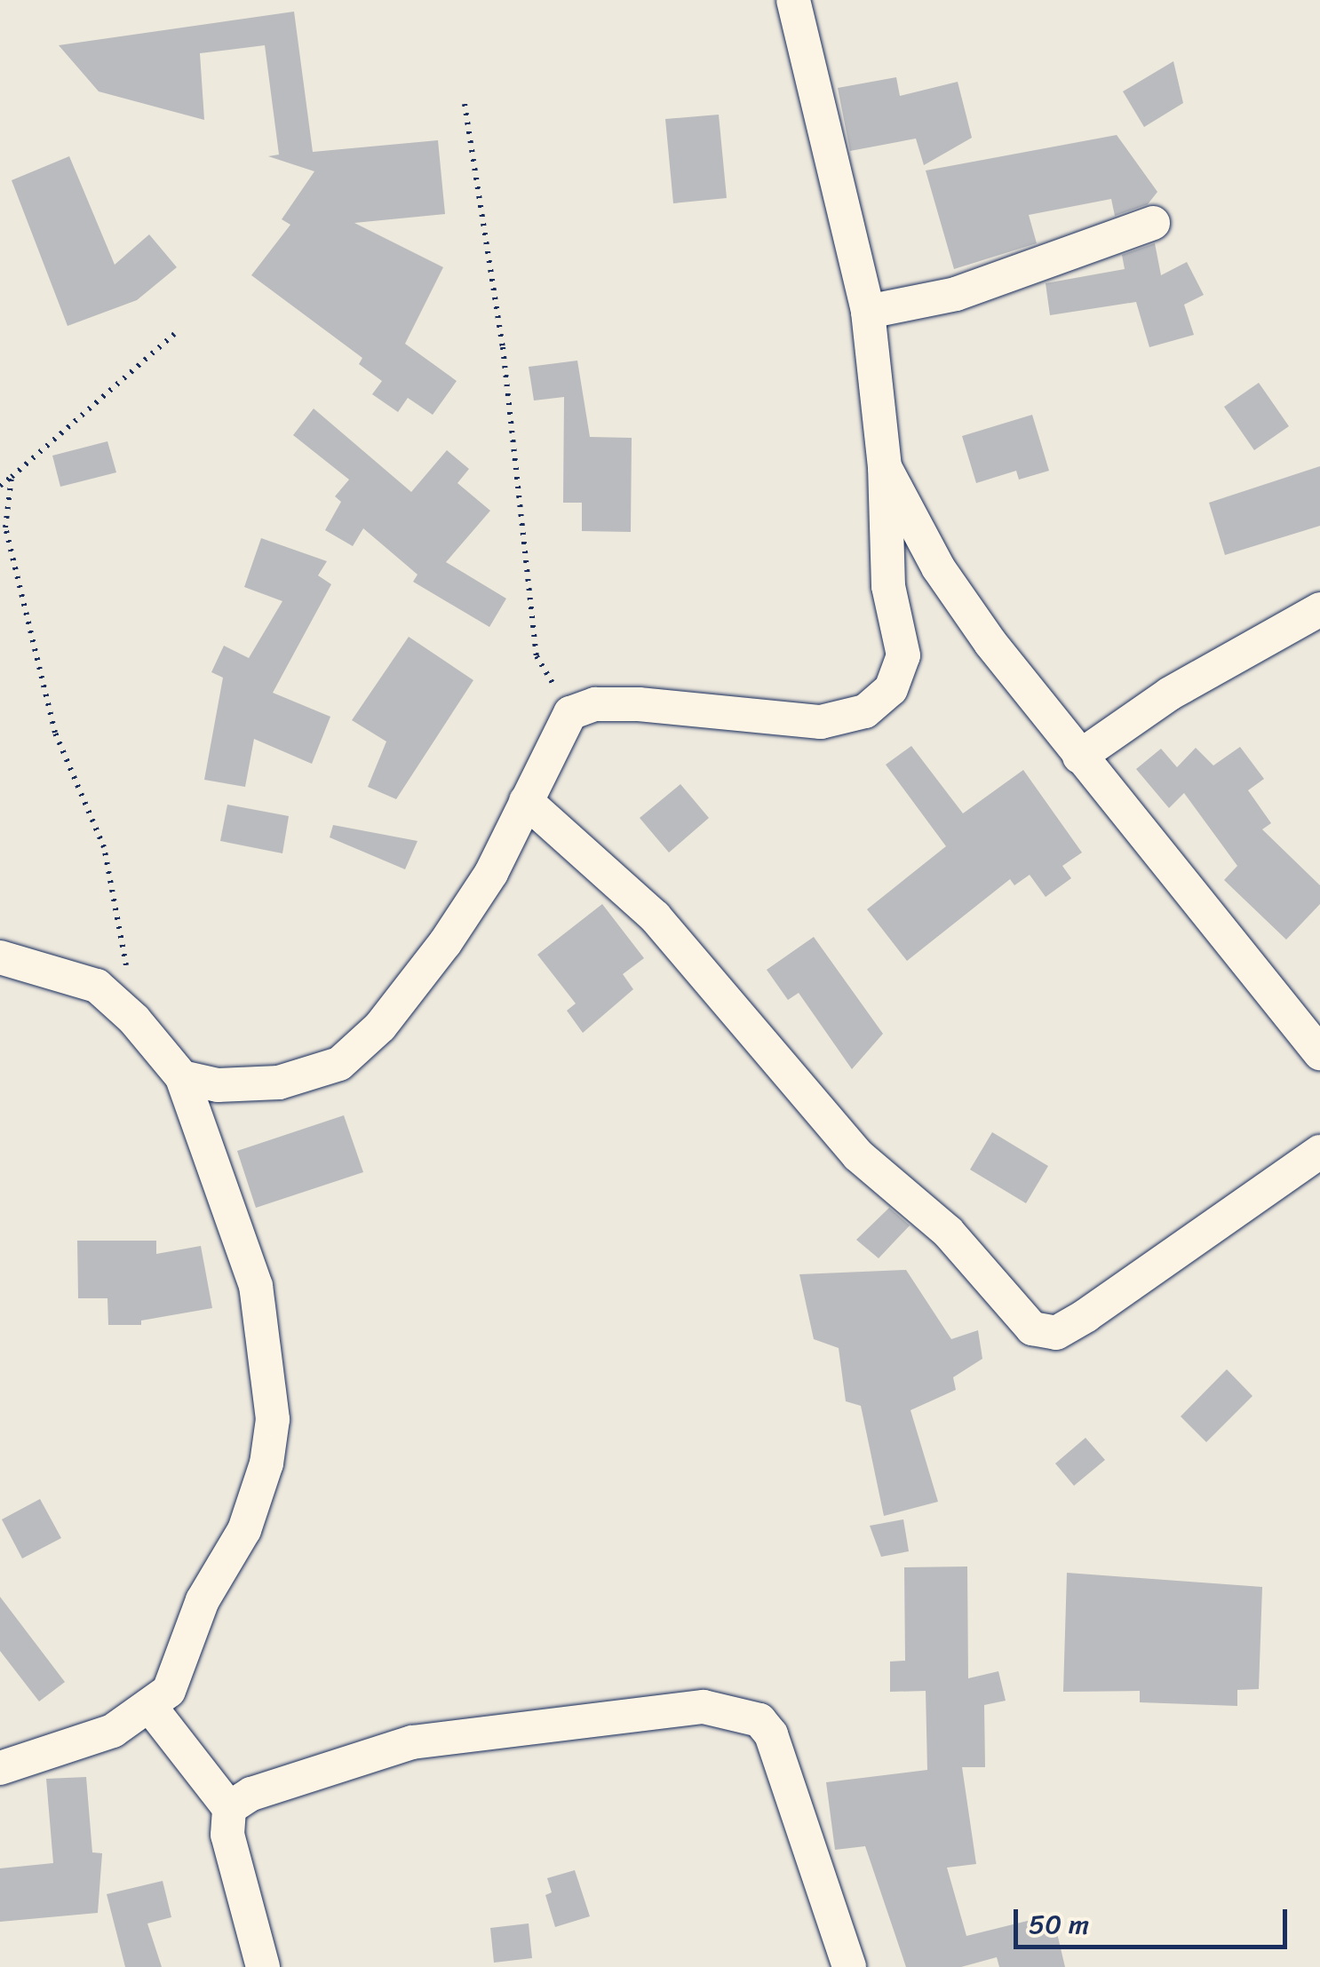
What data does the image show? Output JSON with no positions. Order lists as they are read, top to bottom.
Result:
{
  "scale_bar": "50 m"
}
